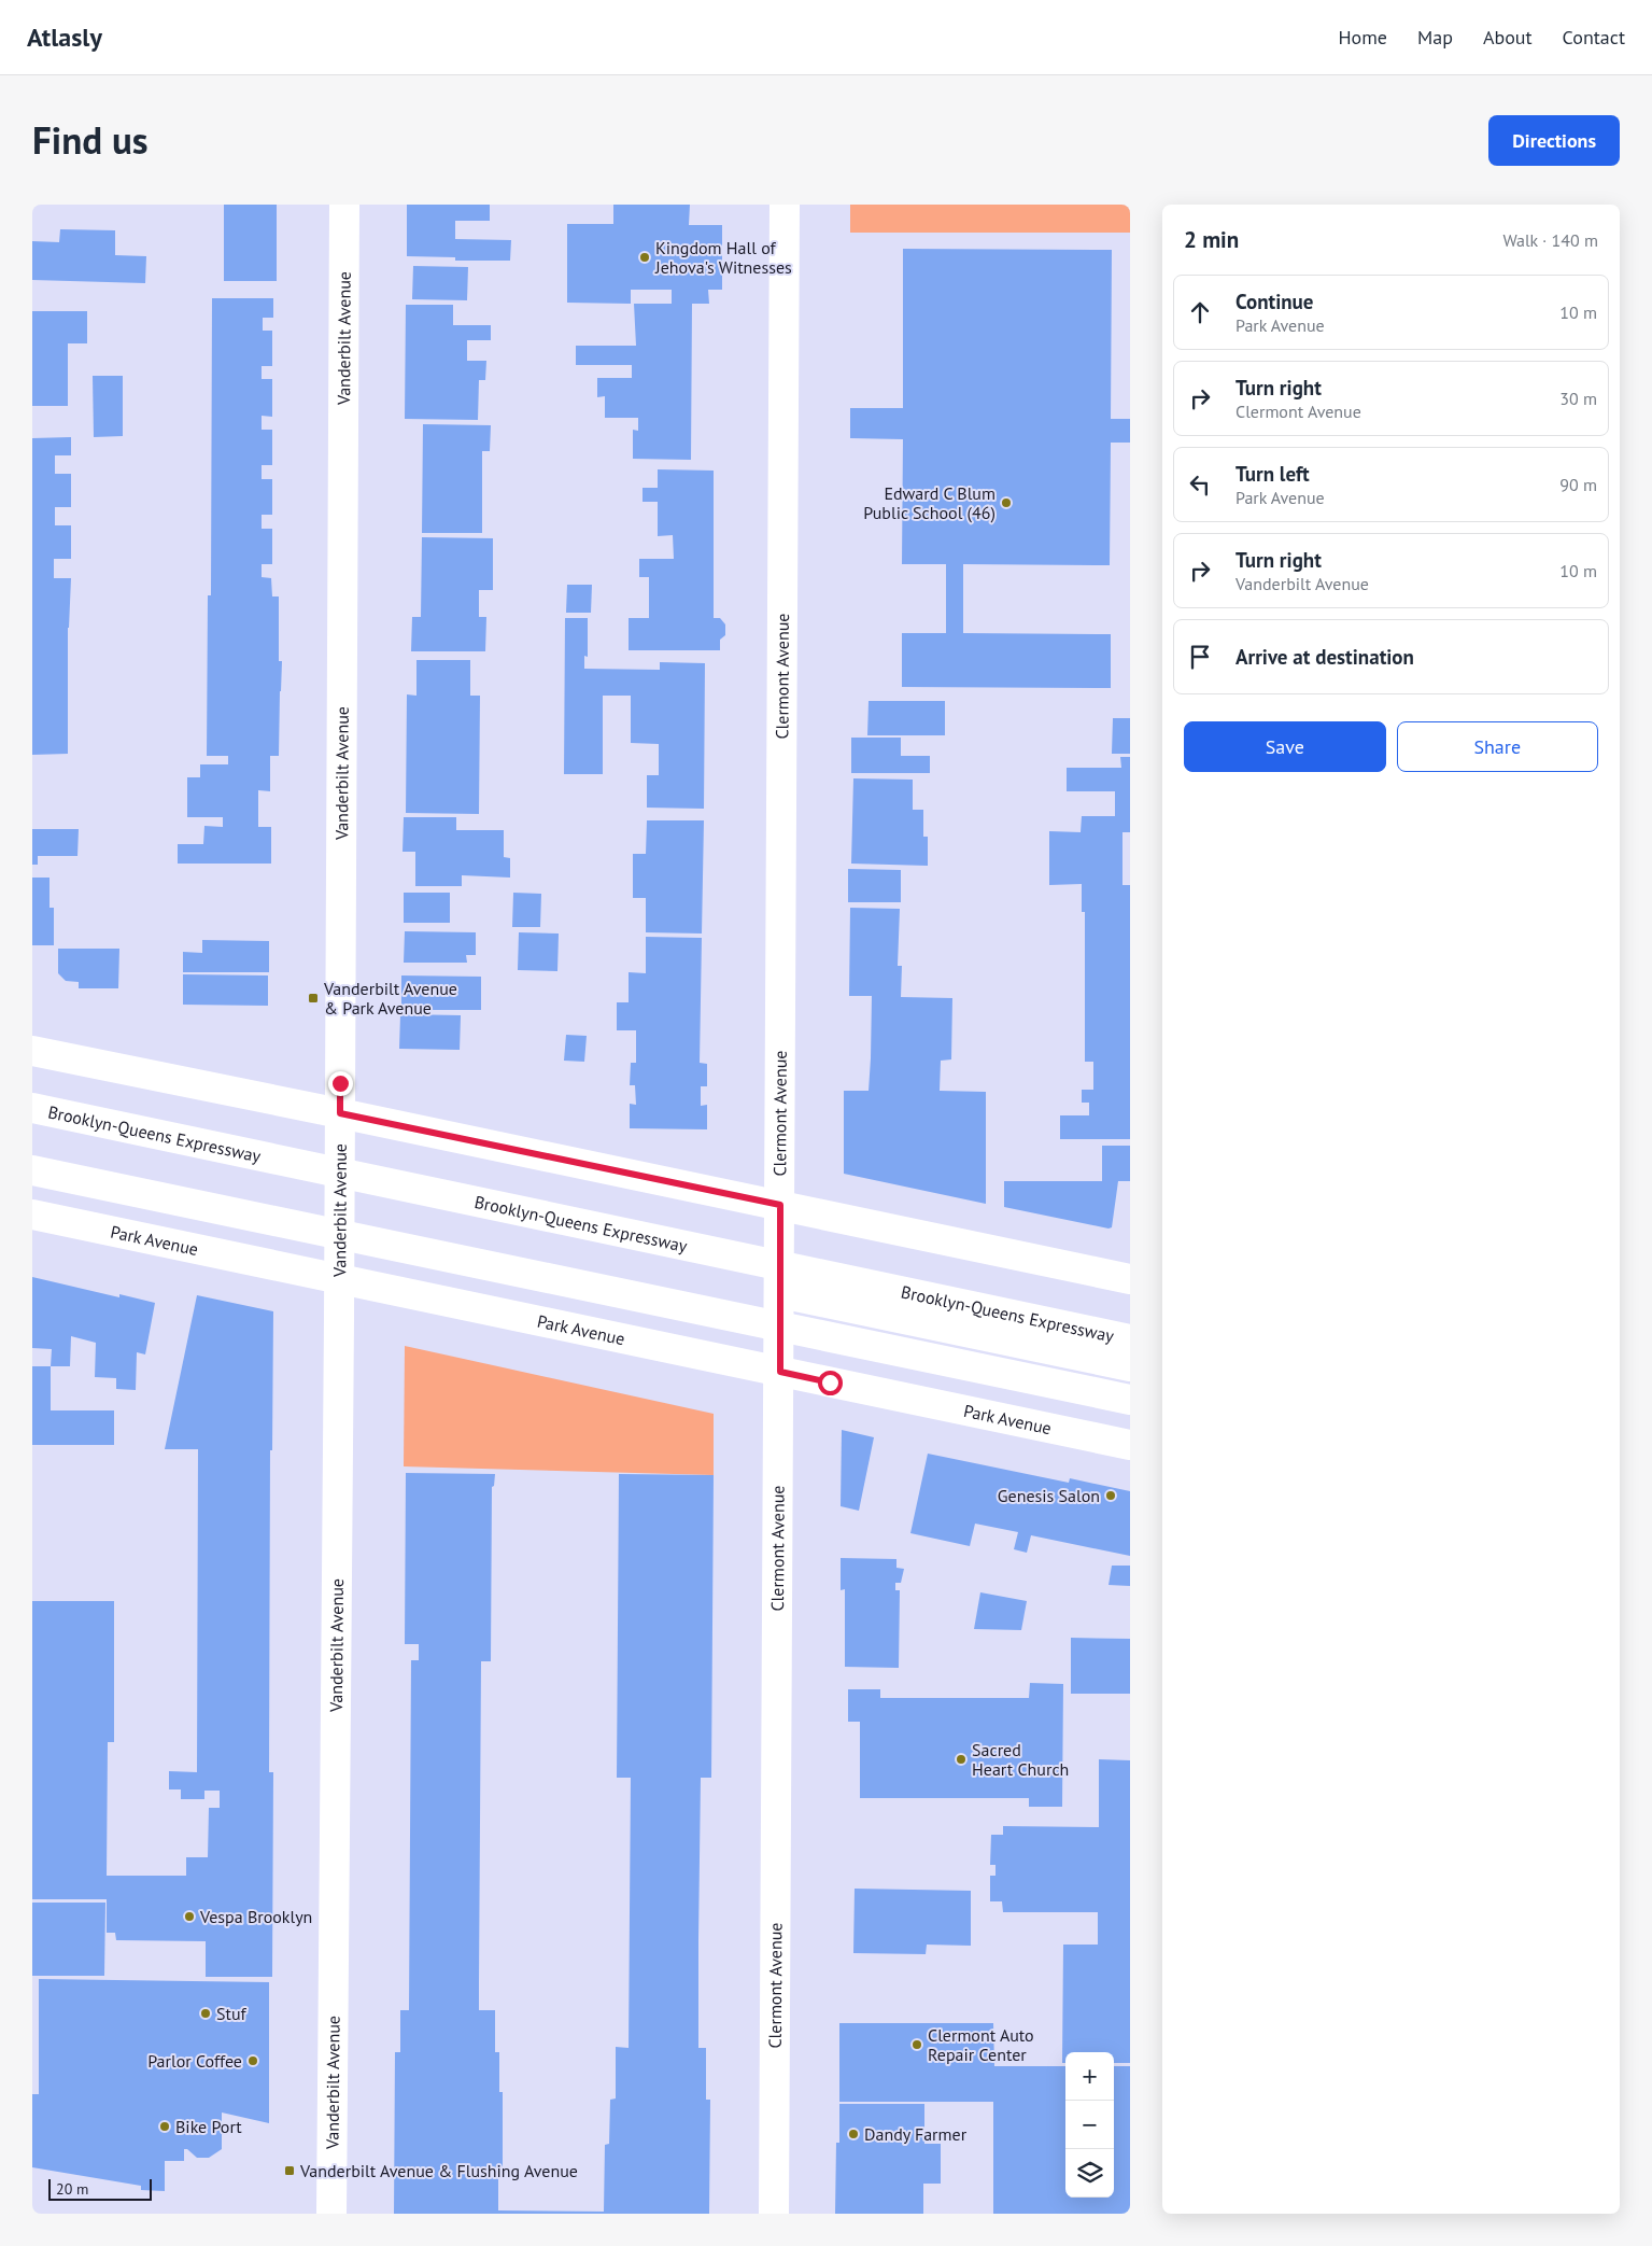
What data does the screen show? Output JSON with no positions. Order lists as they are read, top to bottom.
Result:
{
  "streets": {
    "main road": [
      "Vanderbilt Avenue",
      "Clermont Avenue",
      "Brooklyn-Queens Expressway",
      "Park Avenue"
    ]
  },
  "crossings": [
    ["Vanderbilt Avenue", "Park Avenue"],
    ["Clermont Avenue", "Park Avenue"]
  ],
  "places": {
    "other": [
      "Kingdom Hall of Jehova's Witnesses",
      "Edward C Blum Public School (46)",
      "Genesis Salon",
      "Sacred Heart Church",
      "Vespa Brooklyn",
      "Stuf",
      "Clermont Auto Repair Center",
      "Parlor Coffee",
      "Bike Port",
      "Dandy Farmer"
    ],
    "transit": ["Vanderbilt Avenue & Park Avenue", "Vanderbilt Avenue & Flushing Avenue"]
  },
  "scale_bar": "20 m",
  "page": {
    "header": "Atlasly",
    "nav": [
      "Home",
      "Map",
      "About",
      "Contact"
    ],
    "title": "Find us",
    "buttons": [
      "Directions",
      ["Save", "Share"]
    ],
    "heading": ["2 min", "Walk · 140 m"],
    "list": [
      ["Continue", "Park Avenue", "10 m"],
      ["Turn right", "Clermont Avenue", "30 m"],
      ["Turn left", "Park Avenue", "90 m"],
      ["Turn right", "Vanderbilt Avenue", "10 m"],
      "Arrive at destination"
    ],
    "map_buttons": ["+", "−"],
    "scale": "20 m"
  }
}
